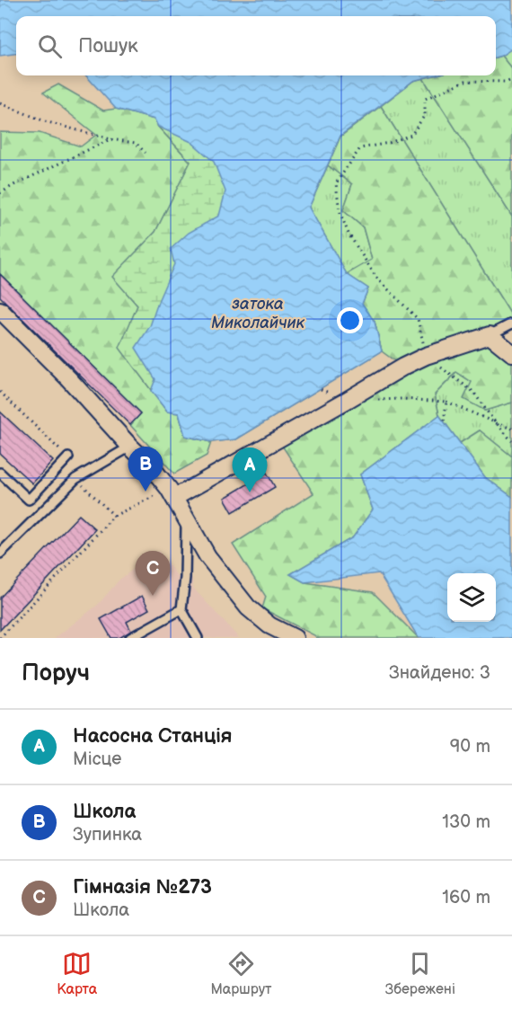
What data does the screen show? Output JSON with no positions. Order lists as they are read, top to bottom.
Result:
{
  "water": ["затока Миколайчик"],
  "page": {
    "search": "Пошук",
    "pins": ["B", "A", "C"],
    "heading": ["Поруч", "Знайдено: 3"],
    "list": [
      {
        "mark": "A",
        "name": "Насосна Станція",
        "note": "Місце",
        "value": "90 m"
      },
      {
        "mark": "B",
        "name": "Школа",
        "note": "Зупинка",
        "value": "130 m"
      },
      {
        "mark": "C",
        "name": "Гімназія №273",
        "note": "Школа",
        "value": "160 m"
      }
    ],
    "nav": ["Карта", "Маршрут", "Збережені"]
  }
}
